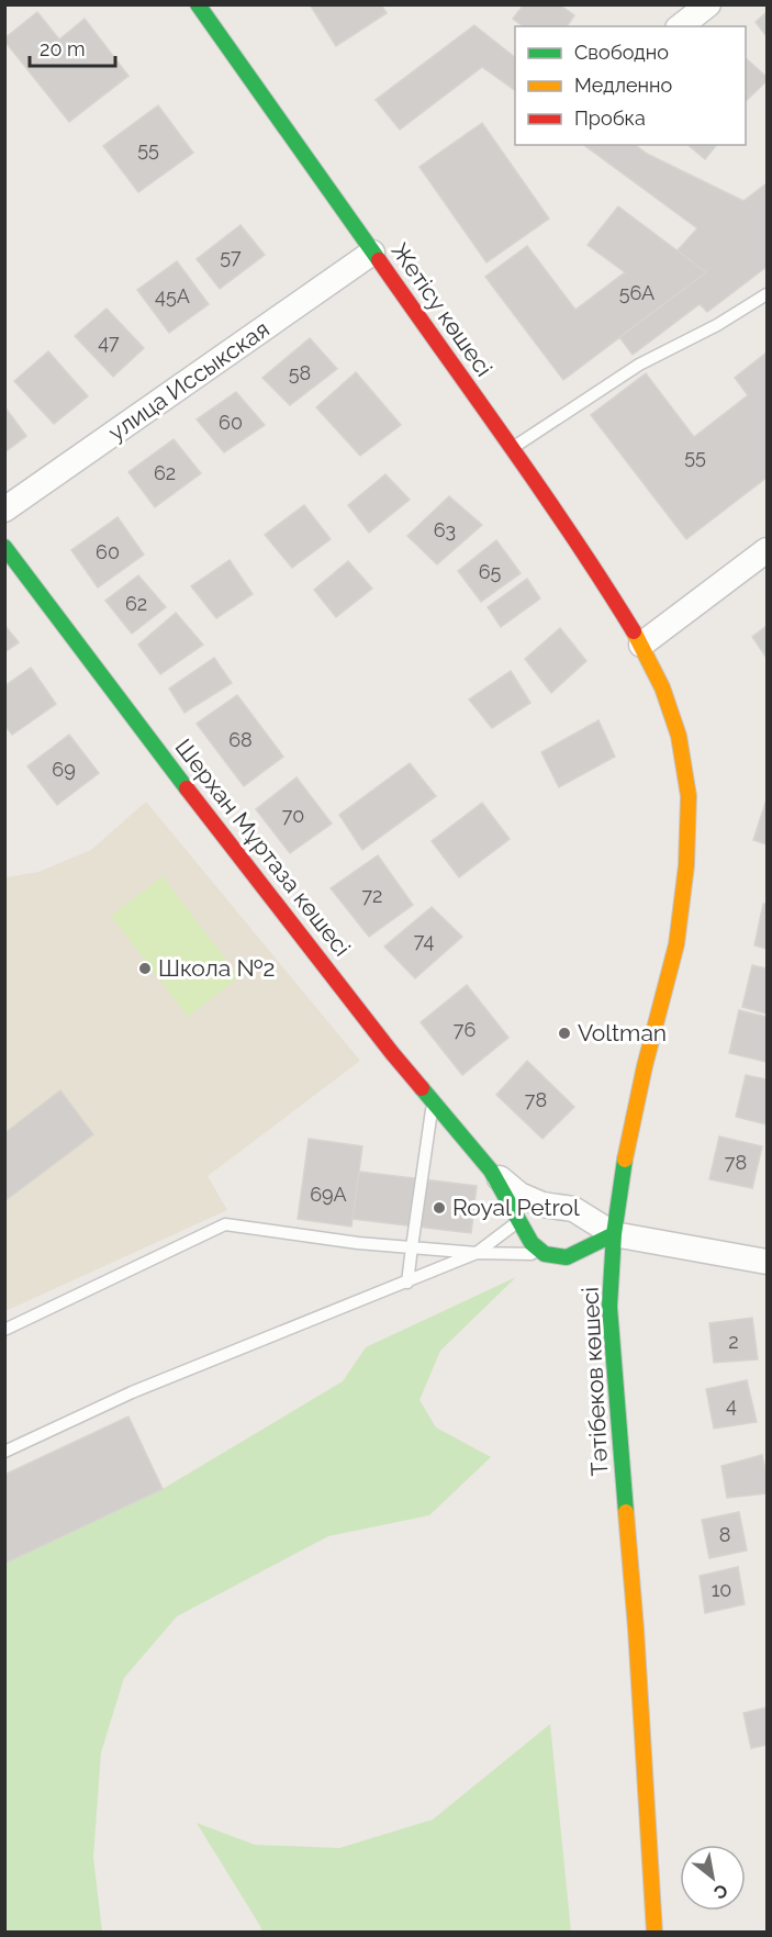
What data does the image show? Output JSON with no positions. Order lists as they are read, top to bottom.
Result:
{
  "streets": {
    "main road": ["Жетісу көшесі", "Шерхан Мұртаза көшесі", "Тәтібеков көшесі"],
    "street": ["улица Иссыкская"]
  },
  "crossings": [
    ["Жетісу көшесі", "улица Иссыкская"],
    ["Жетісу көшесі", "Тәтібеков көшесі"]
  ],
  "places": ["Школа №2", "Voltman", "Royal Petrol"],
  "house_numbers": [
    "55",
    "57",
    "56А",
    "45А",
    "47",
    "58",
    "60",
    "55",
    "62",
    "63",
    "60",
    "65",
    "62",
    "68",
    "69",
    "70",
    "72",
    "74",
    "76",
    "78",
    "78",
    "69А",
    "2",
    "4",
    "8",
    "10"
  ],
  "legend": ["Свободно", "Медленно", "Пробка"],
  "scale_bar": "20 m",
  "north": "bottom right"
}
